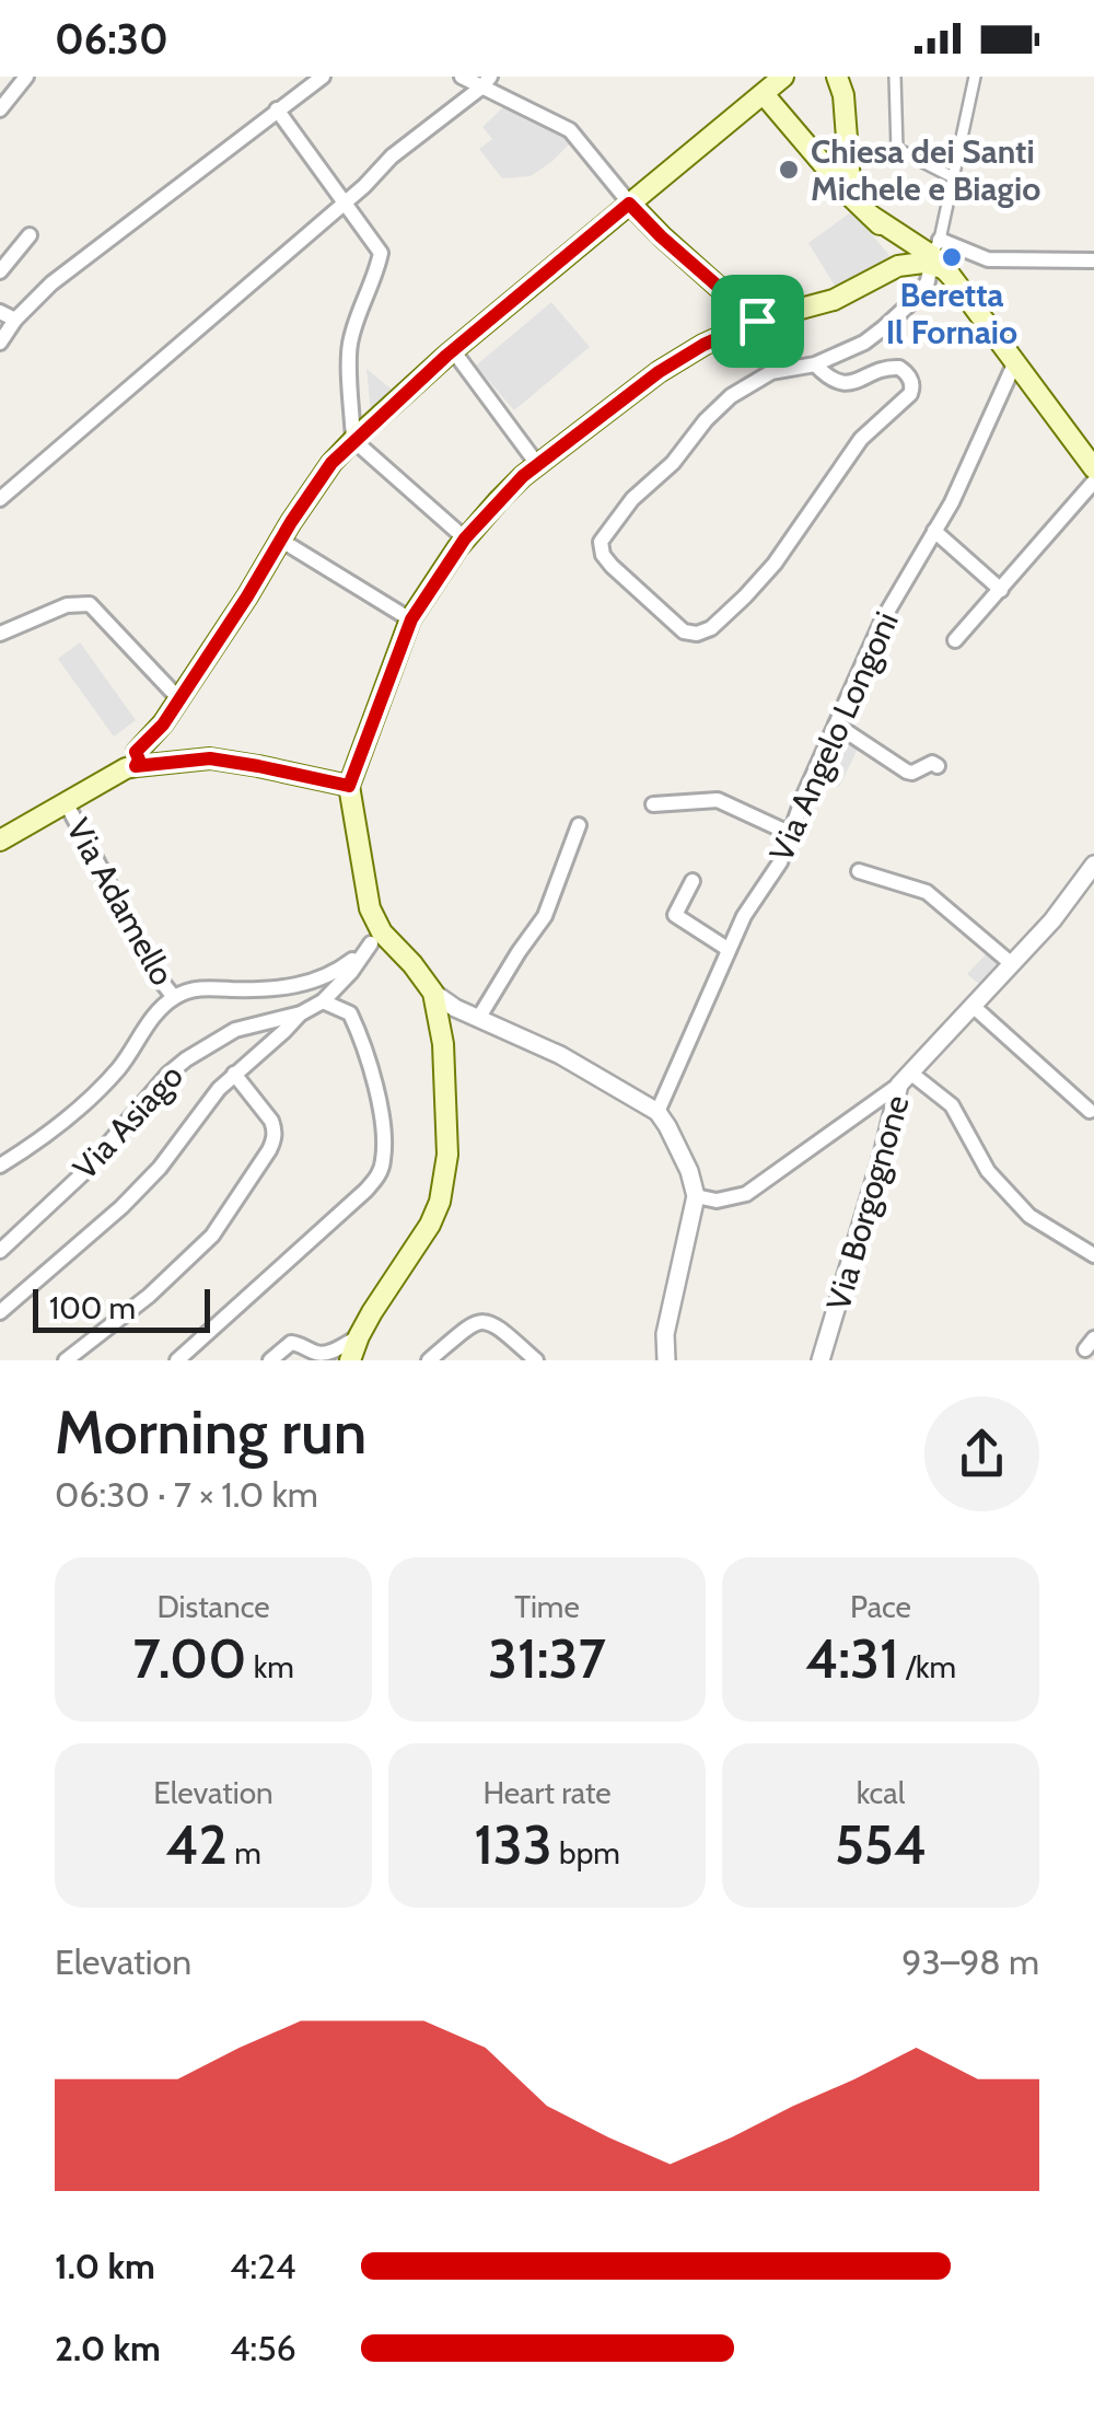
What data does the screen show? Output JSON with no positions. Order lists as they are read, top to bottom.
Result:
{
  "streets": {
    "street": [
      "Via Angelo Longoni",
      "Via Adamello",
      "Via Asiago",
      "Via Borgognone"
    ]
  },
  "places": ["Chiesa dei Santi Michele e Biagio", "Beretta Il Fornaio"],
  "scale_bar": "100 m",
  "page": {
    "status": "06:30",
    "scale": "100 m",
    "heading": ["Morning run", "06:30 · 7 × 1.0 km"],
    "stats": [
      ["Distance", "7.00 km"],
      ["Time", "31:37"],
      ["Pace", "4:31 /km"],
      ["Elevation", "42 m"],
      ["Heart rate", "133 bpm"],
      ["kcal", "554"]
    ],
    "chart": ["Elevation", "93–98 m"],
    "list": [
      {
        "name": "1.0 km",
        "note": "4:24"
      },
      {
        "name": "2.0 km",
        "note": "4:56"
      }
    ]
  }
}
